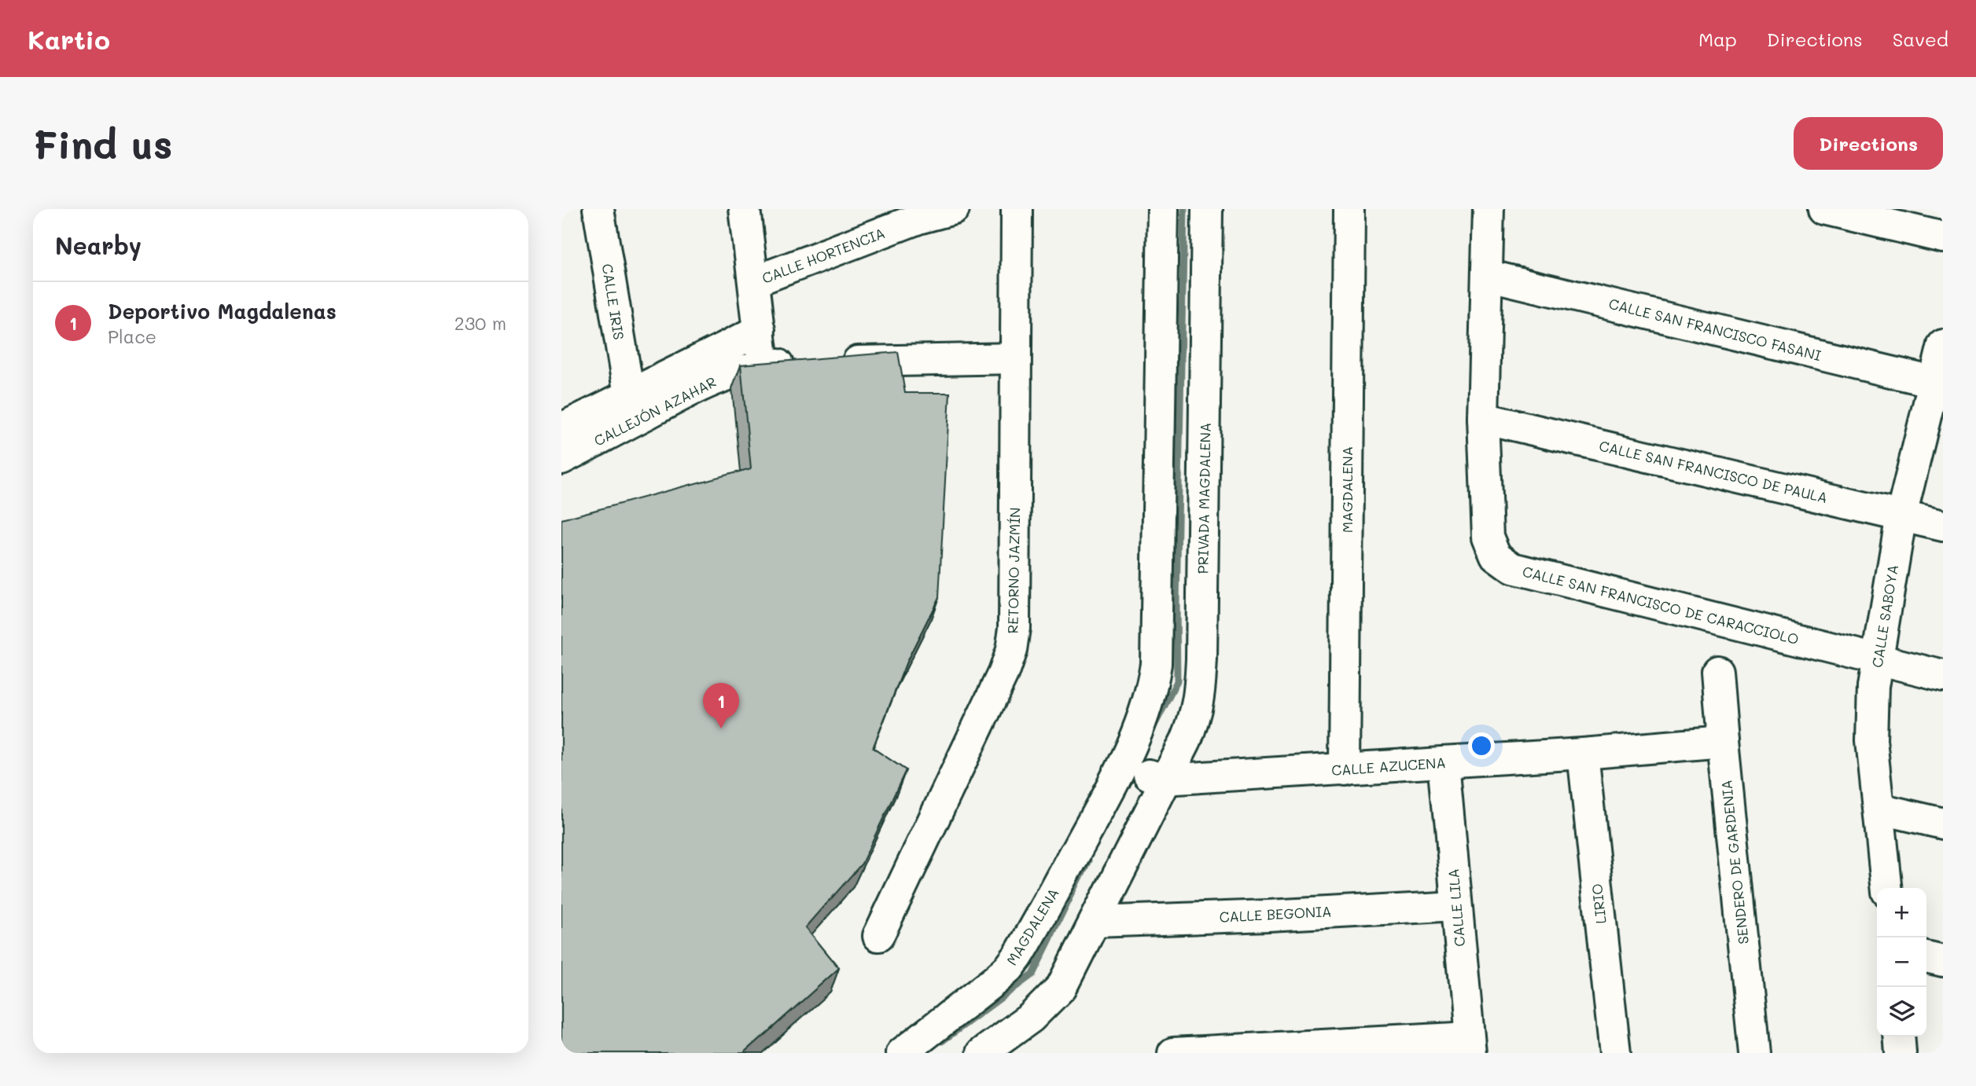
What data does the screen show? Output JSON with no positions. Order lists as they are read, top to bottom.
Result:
{
  "streets": {
    "street": [
      "CALLE HORTENCIA",
      "CALLE IRIS",
      "CALLE SAN FRANCISCO FASANI",
      "CALLEJÓN AZAHAR",
      "CALLE SAN FRANCISCO DE PAULA",
      "MAGDALENA",
      "PRIVADA MAGDALENA",
      "RETORNO JAZMÍN",
      "CALLE SAN FRANCISCO DE CARACCIOLO",
      "CALLE SABOYA",
      "CALLE AZUCENA",
      "SENDERO DE GARDENIA",
      "LIRIO",
      "CALLE LILA",
      "CALLE BEGONIA"
    ]
  },
  "crossings": [
    ["CALLE IRIS", "CALLEJÓN AZAHAR"],
    ["CALLE SAN FRANCISCO FASANI", "CALLE SAN FRANCISCO DE CARACCIOLO"],
    ["CALLE SAN FRANCISCO FASANI", "CALLE SABOYA"],
    ["CALLE SAN FRANCISCO DE PAULA", "CALLE SAN FRANCISCO DE CARACCIOLO"],
    ["CALLE SAN FRANCISCO DE PAULA", "CALLE SABOYA"],
    ["MAGDALENA", "CALLE AZUCENA"],
    ["PRIVADA MAGDALENA", "CALLE AZUCENA"],
    ["CALLE SAN FRANCISCO DE CARACCIOLO", "CALLE SABOYA"],
    ["CALLE AZUCENA", "SENDERO DE GARDENIA"],
    ["CALLE AZUCENA", "LIRIO"],
    ["CALLE AZUCENA", "CALLE LILA"],
    ["CALLE LILA", "CALLE BEGONIA"]
  ],
  "page": {
    "header": "Kartio",
    "nav": ["Map", "Directions", "Saved"],
    "buttons": "Directions",
    "title": "Find us",
    "heading": "Nearby",
    "list": [
      {
        "mark": "1",
        "name": "Deportivo Magdalenas",
        "note": "Place",
        "value": "230 m"
      }
    ],
    "pins": "1",
    "map_buttons": ["+", "−"]
  }
}
